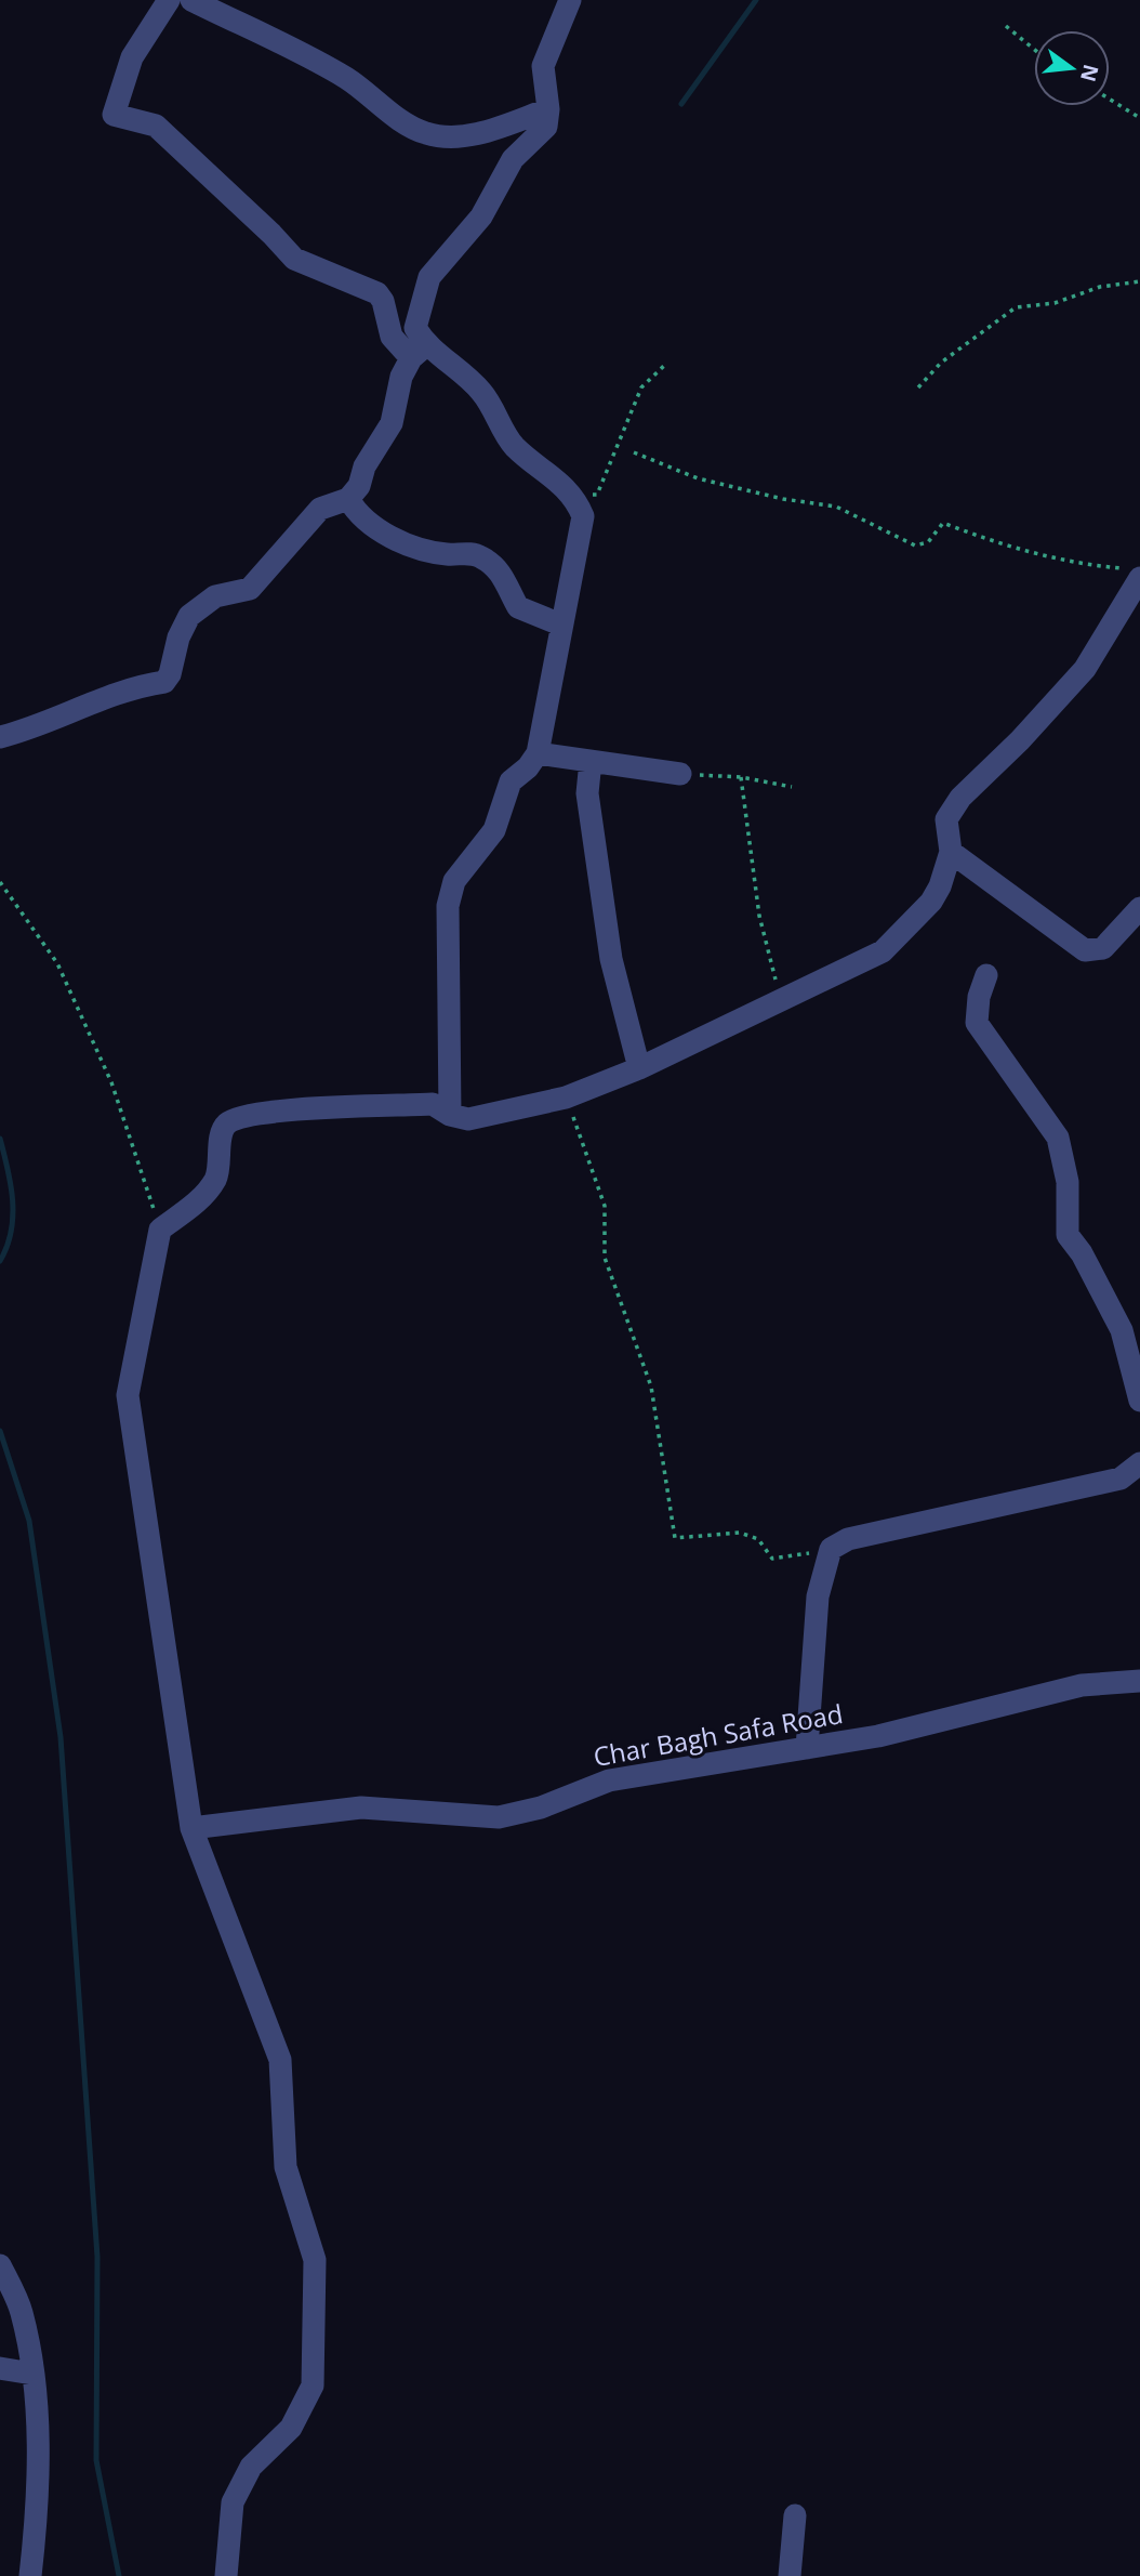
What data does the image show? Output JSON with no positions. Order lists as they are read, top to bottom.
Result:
{
  "streets": {
    "street": ["Char Bagh Safa Road"]
  },
  "north": "right"
}
